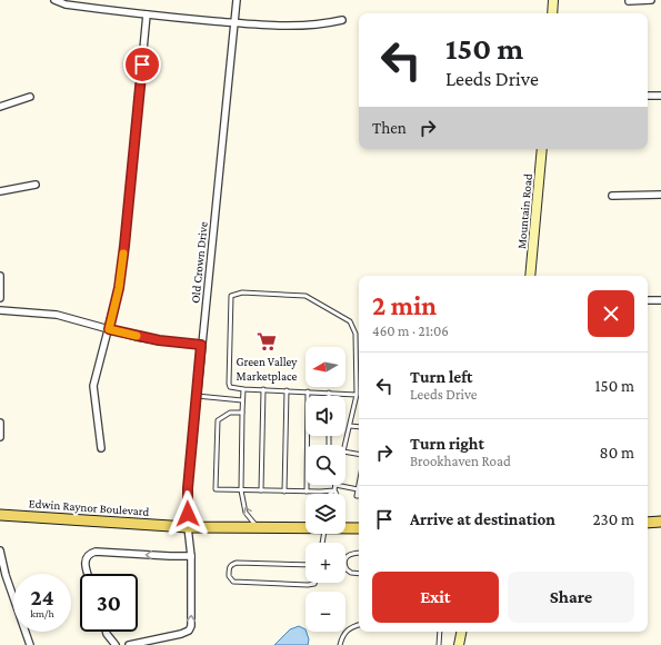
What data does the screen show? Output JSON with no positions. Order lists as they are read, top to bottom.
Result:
{
  "streets": {
    "main road": ["Mountain Road", "Edwin Raynor Boulevard"],
    "street": ["Old Crown Drive"]
  },
  "crossings": [
    ["Old Crown Drive", "Edwin Raynor Boulevard"]
  ],
  "places": {
    "supermarket": ["Green Valley Marketplace"]
  },
  "north": "left",
  "page": {
    "turn": ["150 m", "Leeds Drive"],
    "then": "Then",
    "heading": ["2 min", "460 m · 21:06"],
    "map_buttons": ["+", "−"],
    "list": [
      {
        "name": "Turn left",
        "note": "Leeds Drive",
        "value": "150 m"
      },
      {
        "name": "Turn right",
        "note": "Brookhaven Road",
        "value": "80 m"
      },
      {
        "name": "Arrive at destination",
        "value": "230 m"
      }
    ],
    "buttons": ["Exit", "Share"],
    "speed": "24 km/h",
    "limit": "30"
  }
}
